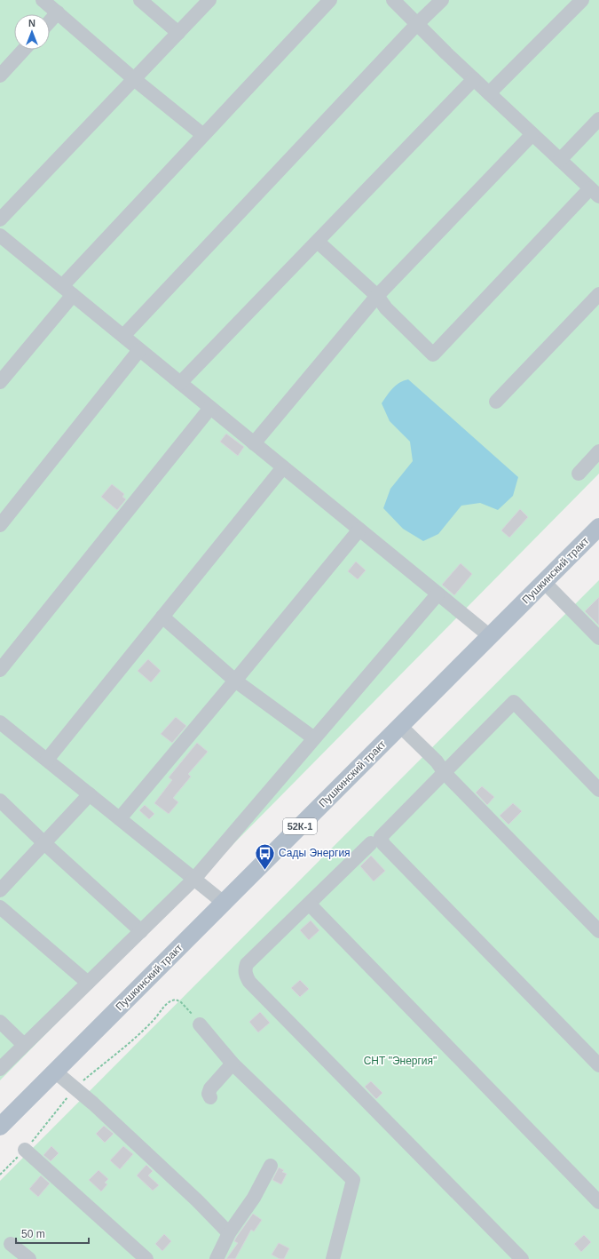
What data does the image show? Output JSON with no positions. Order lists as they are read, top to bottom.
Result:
{
  "streets": {
    "main road": ["Пушкинский тракт", "52К-1"]
  },
  "parks": ["СНТ \"Энергия\""],
  "places": {
    "bus stop": ["Сады Энергия"]
  },
  "scale_bar": "50 m",
  "north": "top"
}
